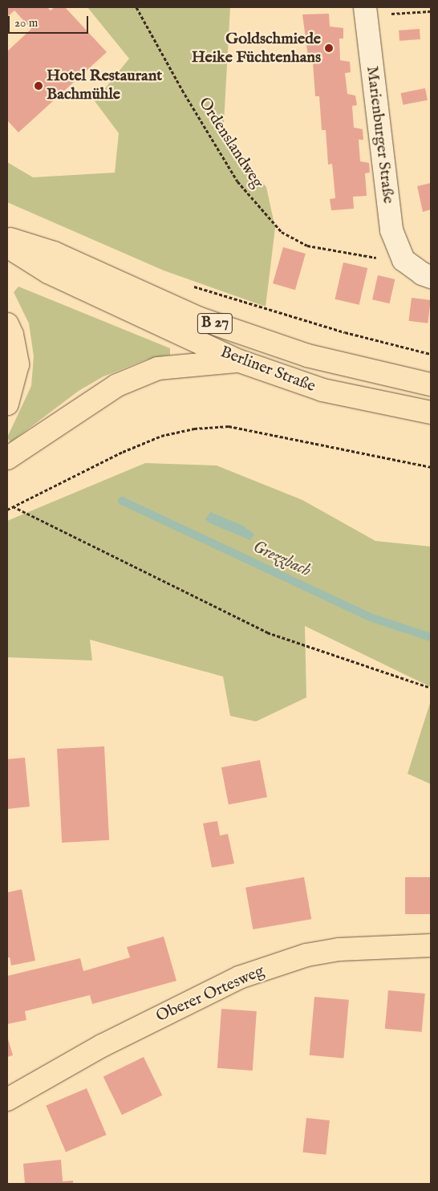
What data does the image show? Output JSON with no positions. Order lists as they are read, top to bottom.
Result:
{
  "streets": {
    "main road": ["B 27", "Berliner Straße", "Oberer Ortesweg"],
    "street": ["Marienburger Straße"],
    "path": ["Ordenslandweg"]
  },
  "water": ["Grezzbach"],
  "places": ["Goldschmiede Heike Füchtenhans", "Hotel Restaurant Bachmühle"],
  "scale_bar": "20 m"
}
